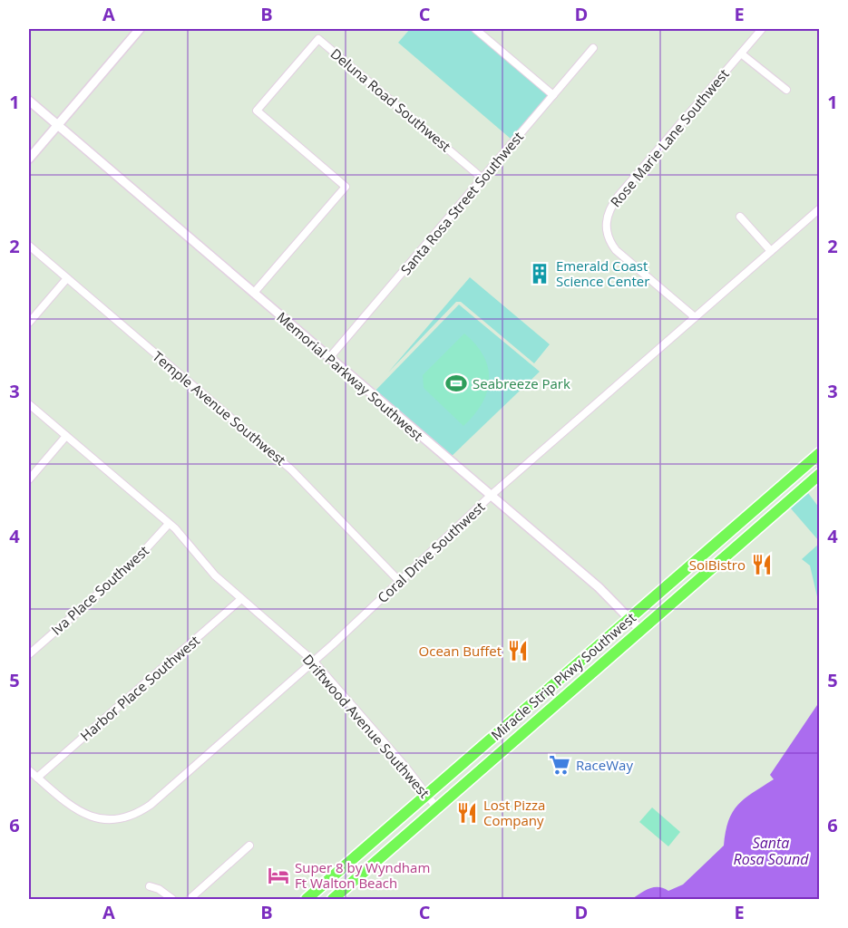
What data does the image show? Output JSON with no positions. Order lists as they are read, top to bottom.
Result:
{
  "streets": {
    "highway": ["Miracle Strip Pkwy Southwest"],
    "street": [
      "Deluna Road Southwest",
      "Rose Marie Lane Southwest",
      "Santa Rosa Street Southwest",
      "Memorial Parkway Southwest",
      "Temple Avenue Southwest",
      "Coral Drive Southwest",
      "Iva Place Southwest",
      "Harbor Place Southwest",
      "Driftwood Avenue Southwest"
    ]
  },
  "crossings": [
    ["Deluna Road Southwest", "Santa Rosa Street Southwest"],
    ["Deluna Road Southwest", "Memorial Parkway Southwest"],
    ["Rose Marie Lane Southwest", "Coral Drive Southwest"],
    ["Santa Rosa Street Southwest", "Memorial Parkway Southwest"],
    ["Memorial Parkway Southwest", "Coral Drive Southwest"],
    ["Memorial Parkway Southwest", "Miracle Strip Pkwy Southwest"],
    ["Temple Avenue Southwest", "Coral Drive Southwest"],
    ["Coral Drive Southwest", "Harbor Place Southwest"],
    ["Coral Drive Southwest", "Driftwood Avenue Southwest"],
    ["Iva Place Southwest", "Driftwood Avenue Southwest"],
    ["Miracle Strip Pkwy Southwest", "Driftwood Avenue Southwest"],
    ["Harbor Place Southwest", "Driftwood Avenue Southwest"]
  ],
  "water": ["Santa Rosa Sound"],
  "places": {
    "building": ["Emerald Coast Science Center"],
    "sports": ["Seabreeze Park"],
    "restaurant": ["SoiBistro", "Ocean Buffet", "Lost Pizza Company"],
    "supermarket": ["RaceWay"],
    "hotel": ["Super 8 by Wyndham Ft Walton Beach"]
  },
  "grid": {
    "columns": [
      "A",
      "B",
      "C",
      "D",
      "E"
    ],
    "rows": [
      "1",
      "2",
      "3",
      "4",
      "5",
      "6"
    ]
  }
}
